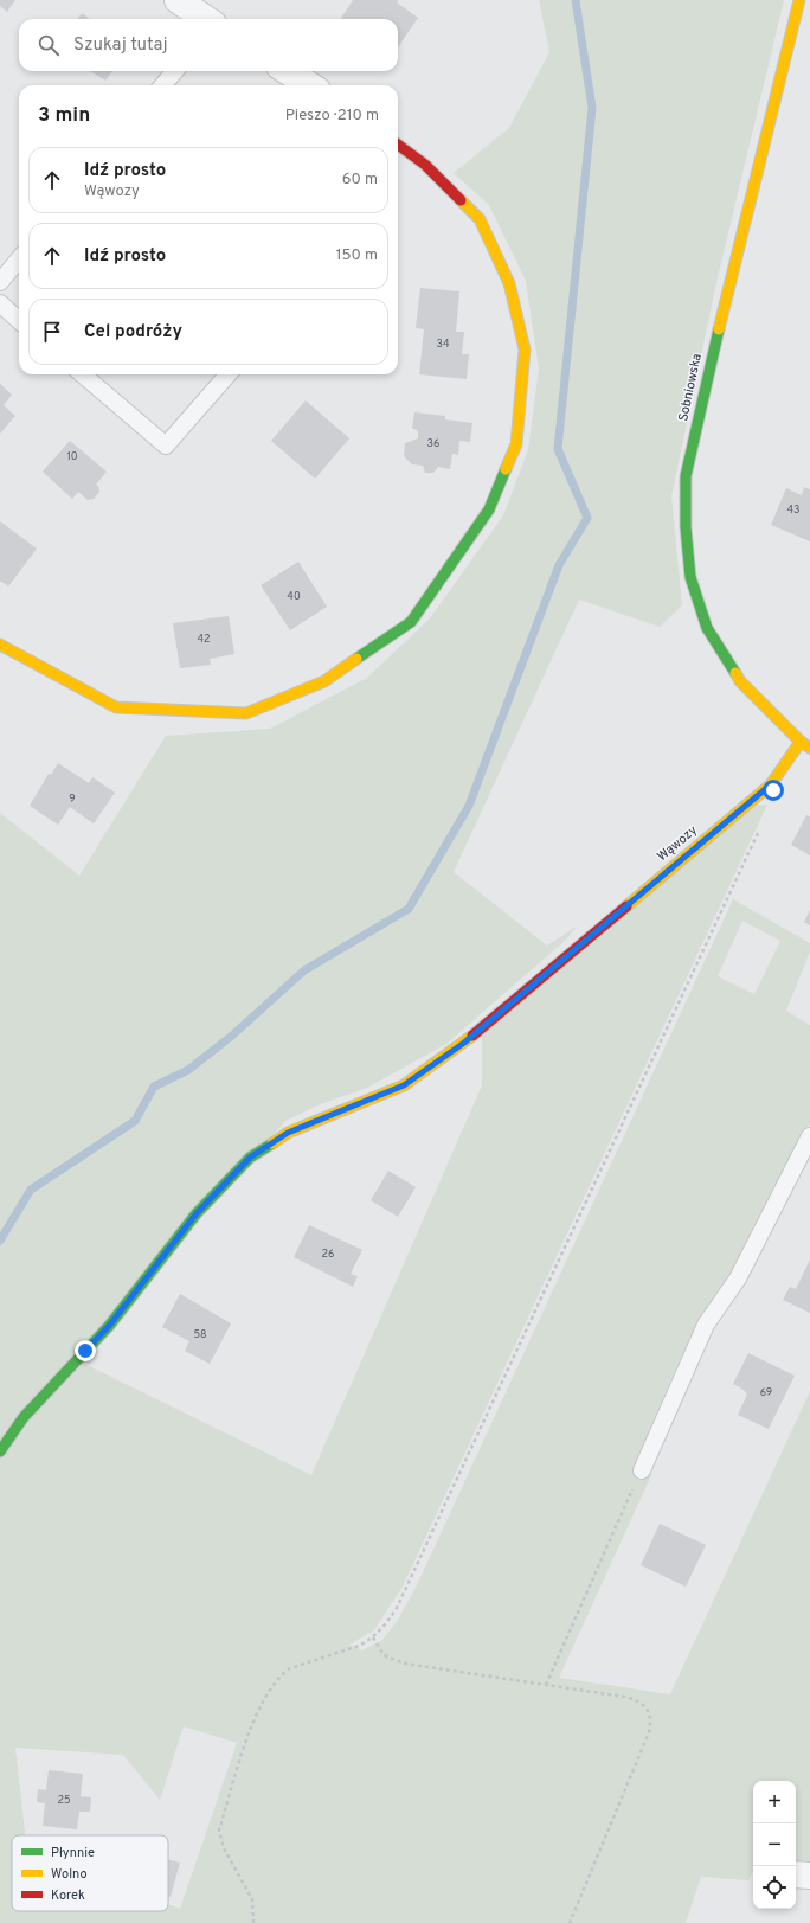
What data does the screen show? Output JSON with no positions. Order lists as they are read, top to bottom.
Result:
{
  "streets": {
    "street": ["Sobniowska", "Wąwozy"]
  },
  "crossings": [
    ["Sobniowska", "Wąwozy"]
  ],
  "house_numbers": [
    "34",
    "36",
    "10",
    "43",
    "40",
    "42",
    "9",
    "26",
    "58",
    "69",
    "25"
  ],
  "legend": ["Płynnie", "Wolno", "Korek"],
  "page": {
    "search": "Szukaj tutaj",
    "heading": ["3 min", "Pieszo · 210 m"],
    "list": [
      ["Idź prosto", "Wąwozy", "60 m"],
      ["Idź prosto", "150 m"],
      "Cel podróży"
    ],
    "map_buttons": ["+", "−"]
  }
}
